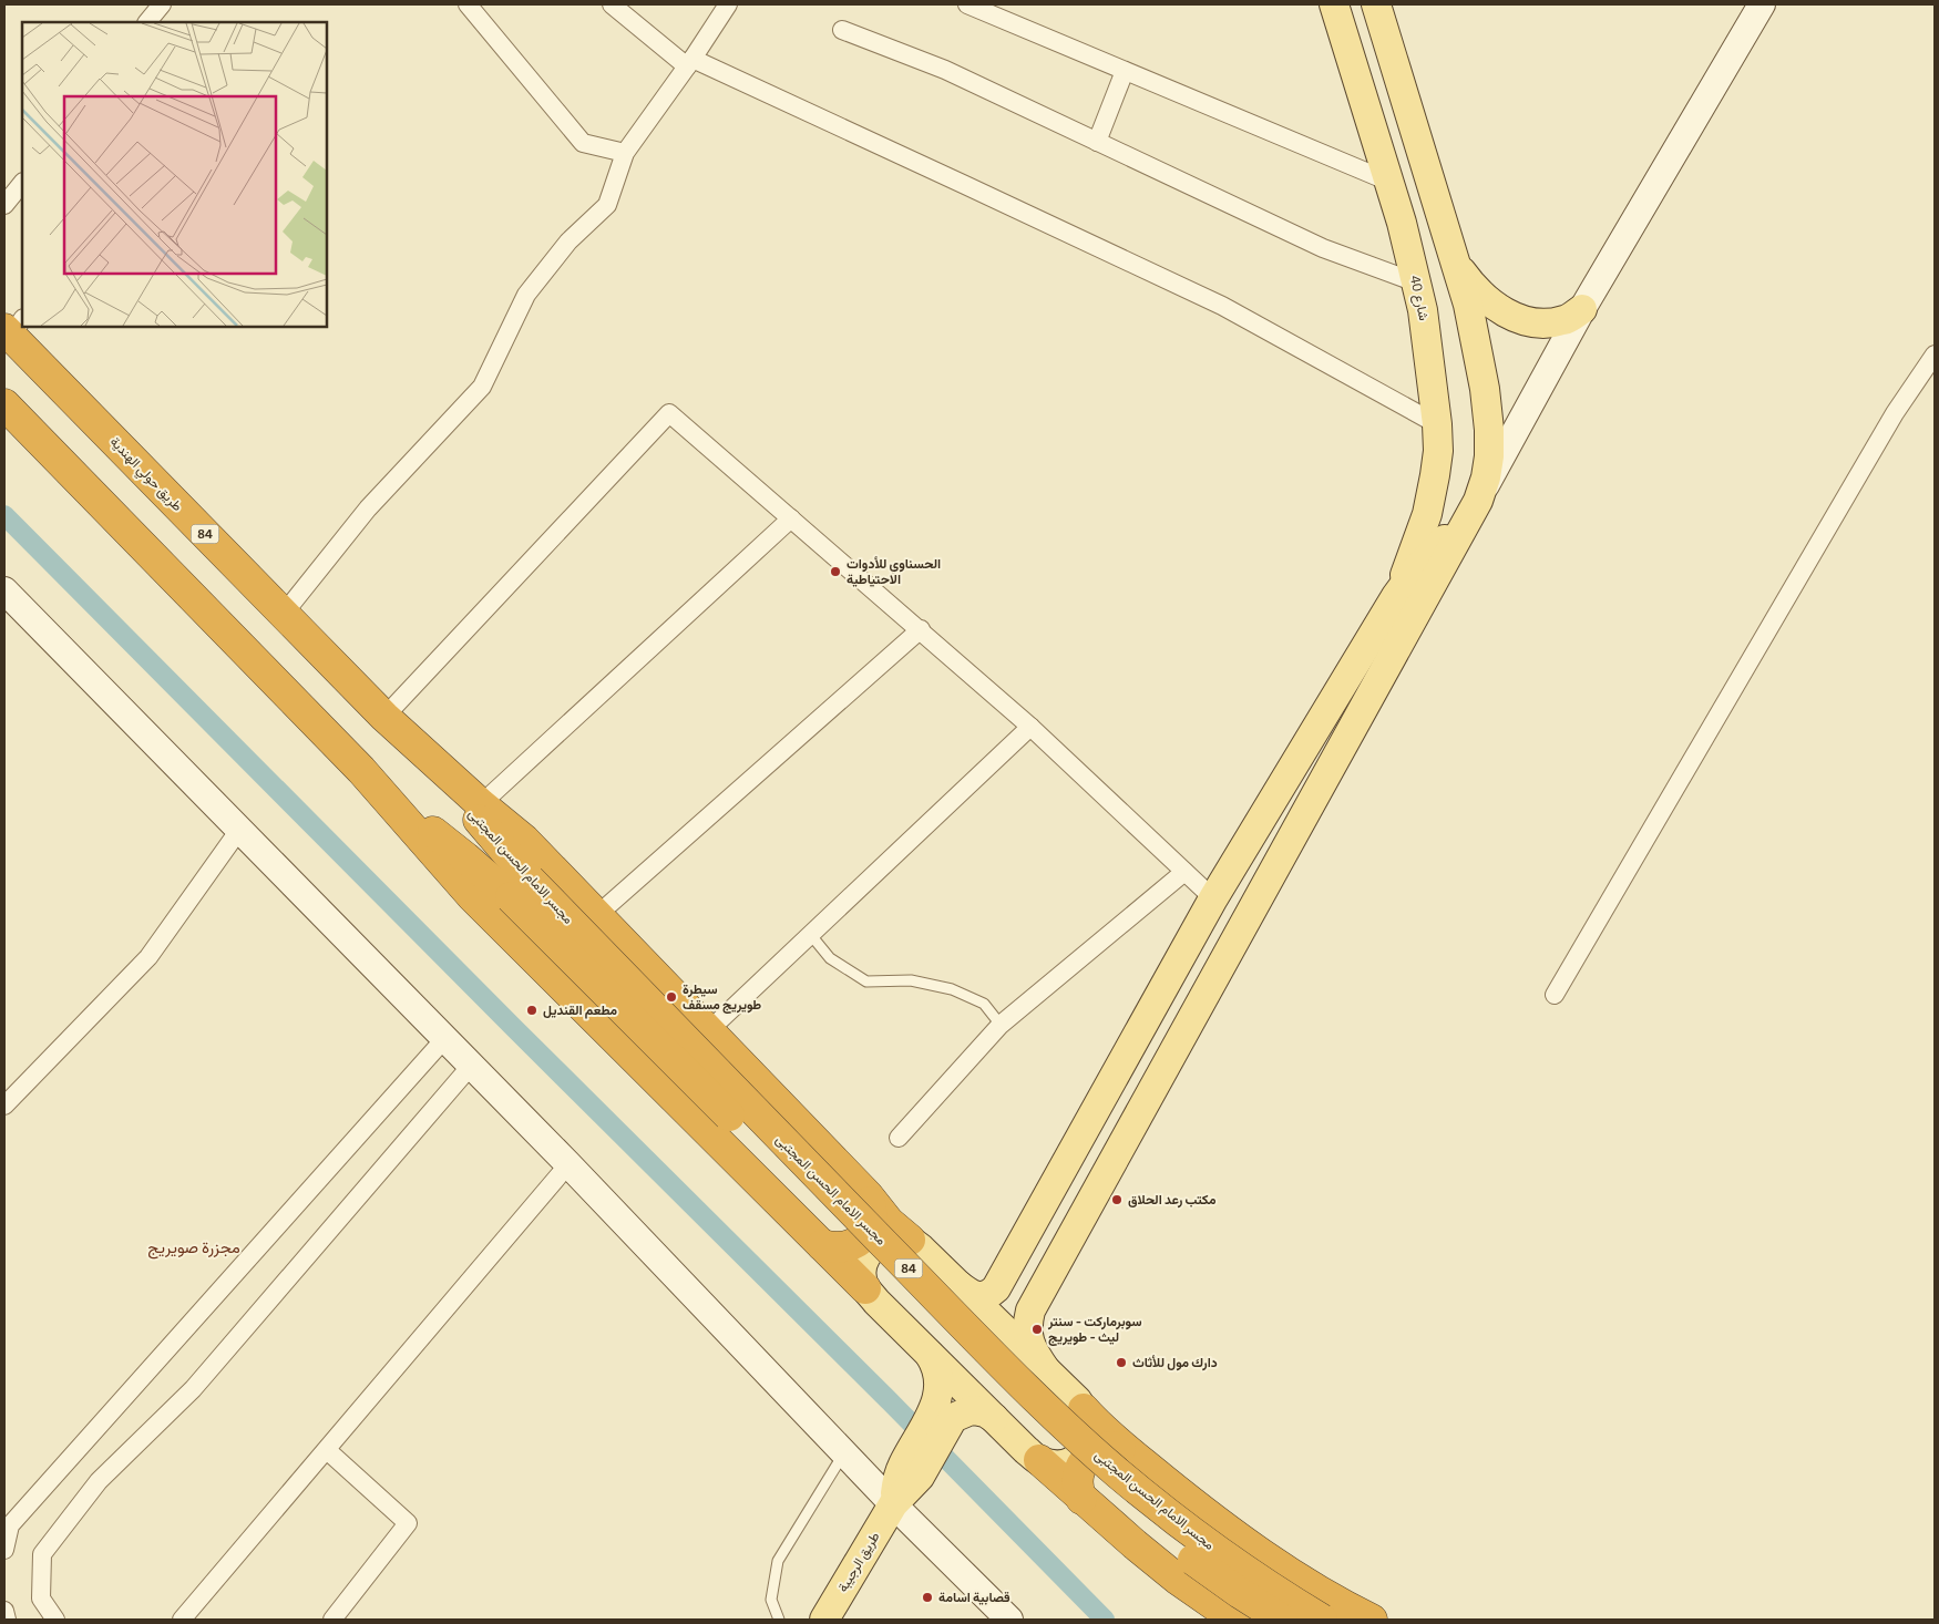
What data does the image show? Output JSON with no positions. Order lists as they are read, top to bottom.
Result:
{
  "streets": {
    "highway": ["طريق حولي الهندية", "84", "مجسر الامام الحسن المجتبى"],
    "main road": ["شارع 40", "طريق الرجيبة"]
  },
  "crossings": [
    ["طريق حولي الهندية", "مجسر الامام الحسن المجتبى"],
    ["84", "مجسر الامام الحسن المجتبى"]
  ],
  "districts": ["مجزرة صويريج"],
  "places": [
    "الحسناوي للأدوات الاحتياطية",
    "سيطرة طويريج مسقف",
    "مطعم القنديل",
    "مكتب رعد الحلاق",
    "سوبرماركت - سنتر ليث - طويريج",
    "دارك مول للأثاث",
    "قصابية اسامة"
  ]
}
